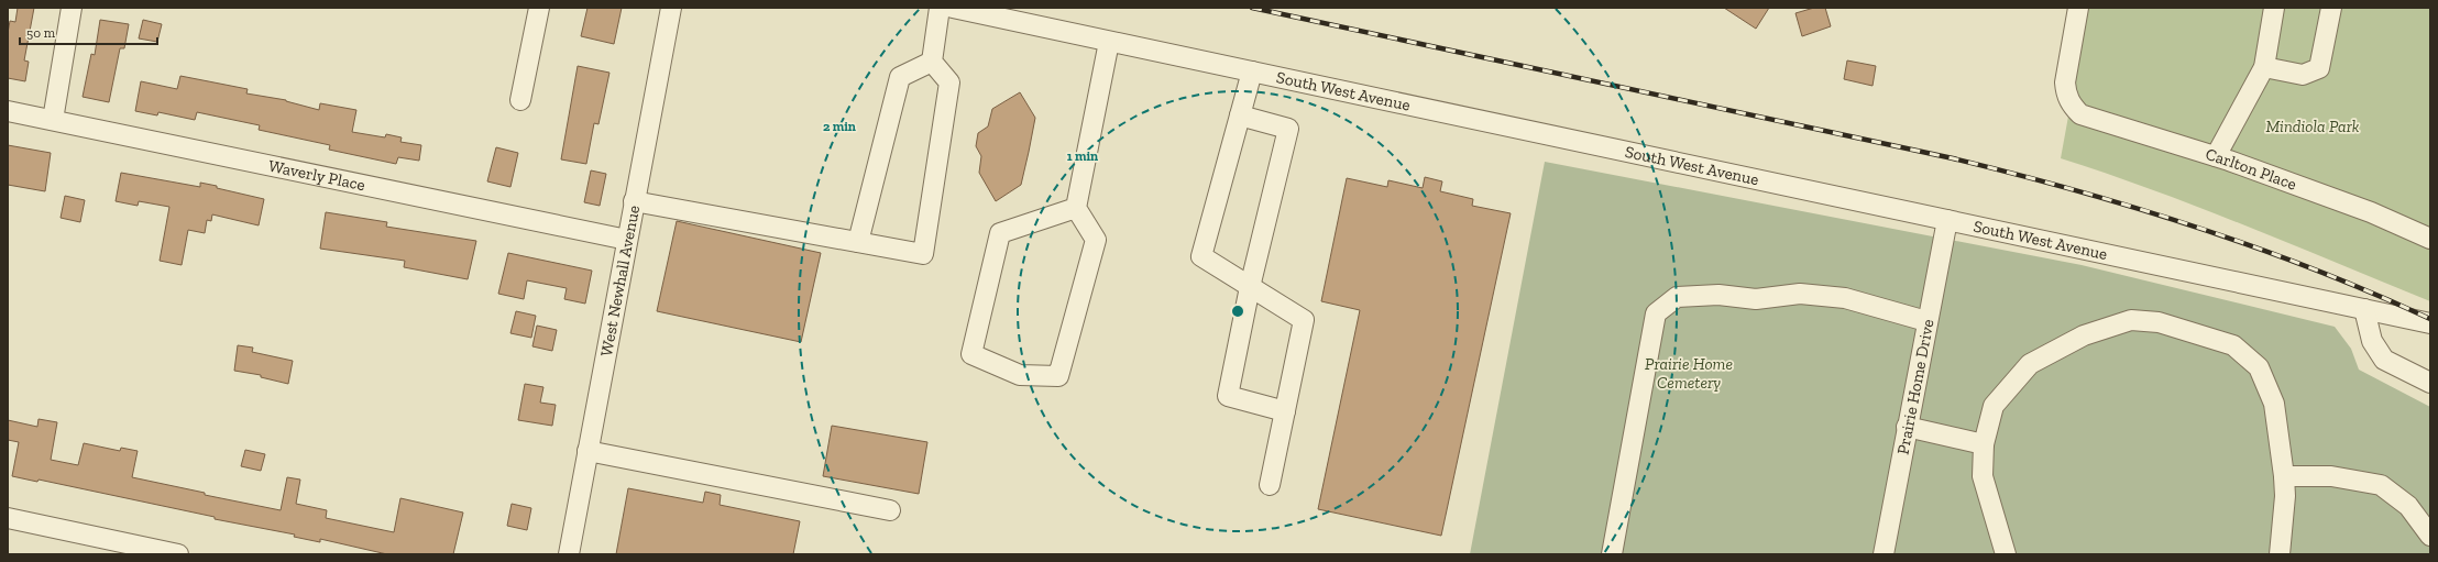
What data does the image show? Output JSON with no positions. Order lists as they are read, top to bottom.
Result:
{
  "streets": {
    "street": [
      "South West Avenue",
      "Carlton Place",
      "Waverly Place",
      "West Newhall Avenue",
      "Prairie Home Drive"
    ]
  },
  "crossings": [
    ["South West Avenue", "Prairie Home Drive"],
    ["Waverly Place", "West Newhall Avenue"]
  ],
  "parks": ["Mindiola Park", "Prairie Home Cemetery"],
  "scale_bar": "50 m",
  "rings": ["2 min", "1 min"]
}
